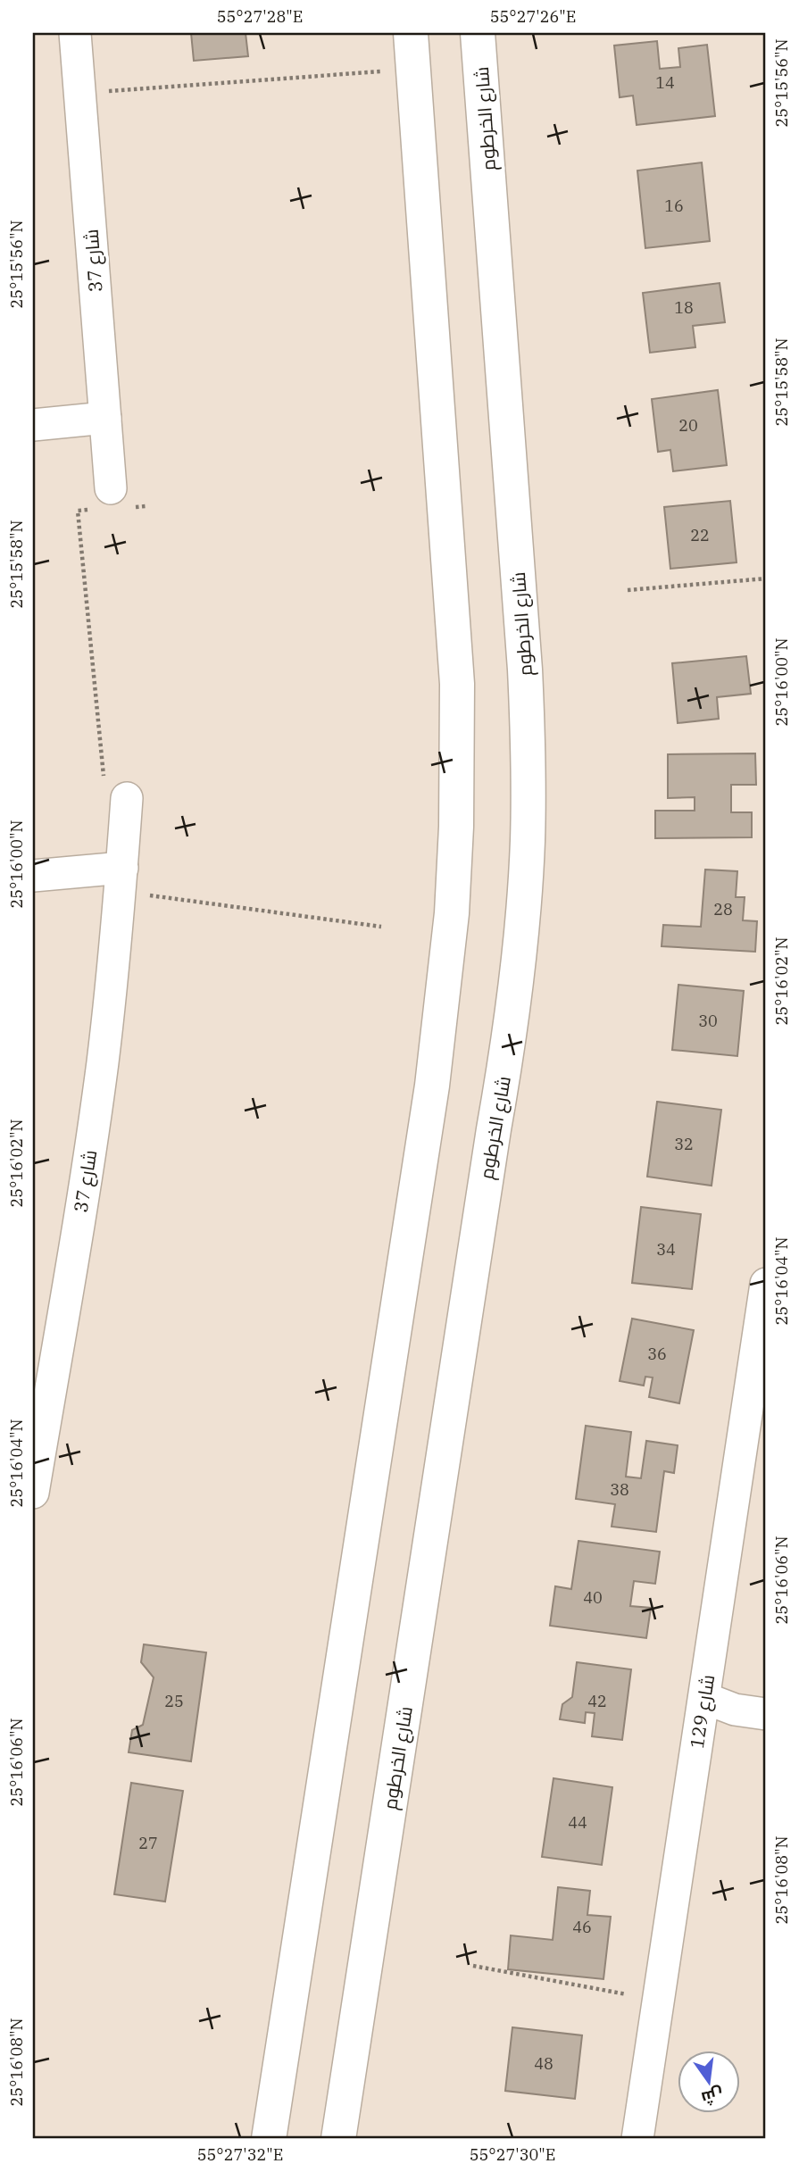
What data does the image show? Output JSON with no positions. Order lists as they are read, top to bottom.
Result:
{
  "streets": {
    "main road": ["شارع الخرطوم"],
    "street": ["شارع 37", "شارع 129"]
  },
  "house_numbers": [
    "14",
    "16",
    "18",
    "20",
    "22",
    "28",
    "30",
    "32",
    "34",
    "36",
    "38",
    "40",
    "25",
    "42",
    "44",
    "27",
    "46",
    "48"
  ],
  "north": "bottom",
  "coordinates": [
    "55°27'28\"E",
    "55°27'26\"E",
    "25°15'56\"N",
    "25°15'58\"N",
    "25°16'00\"N",
    "25°16'02\"N",
    "25°16'04\"N",
    "25°16'06\"N",
    "25°16'08\"N",
    "55°27'32\"E",
    "55°27'30\"E"
  ]
}
